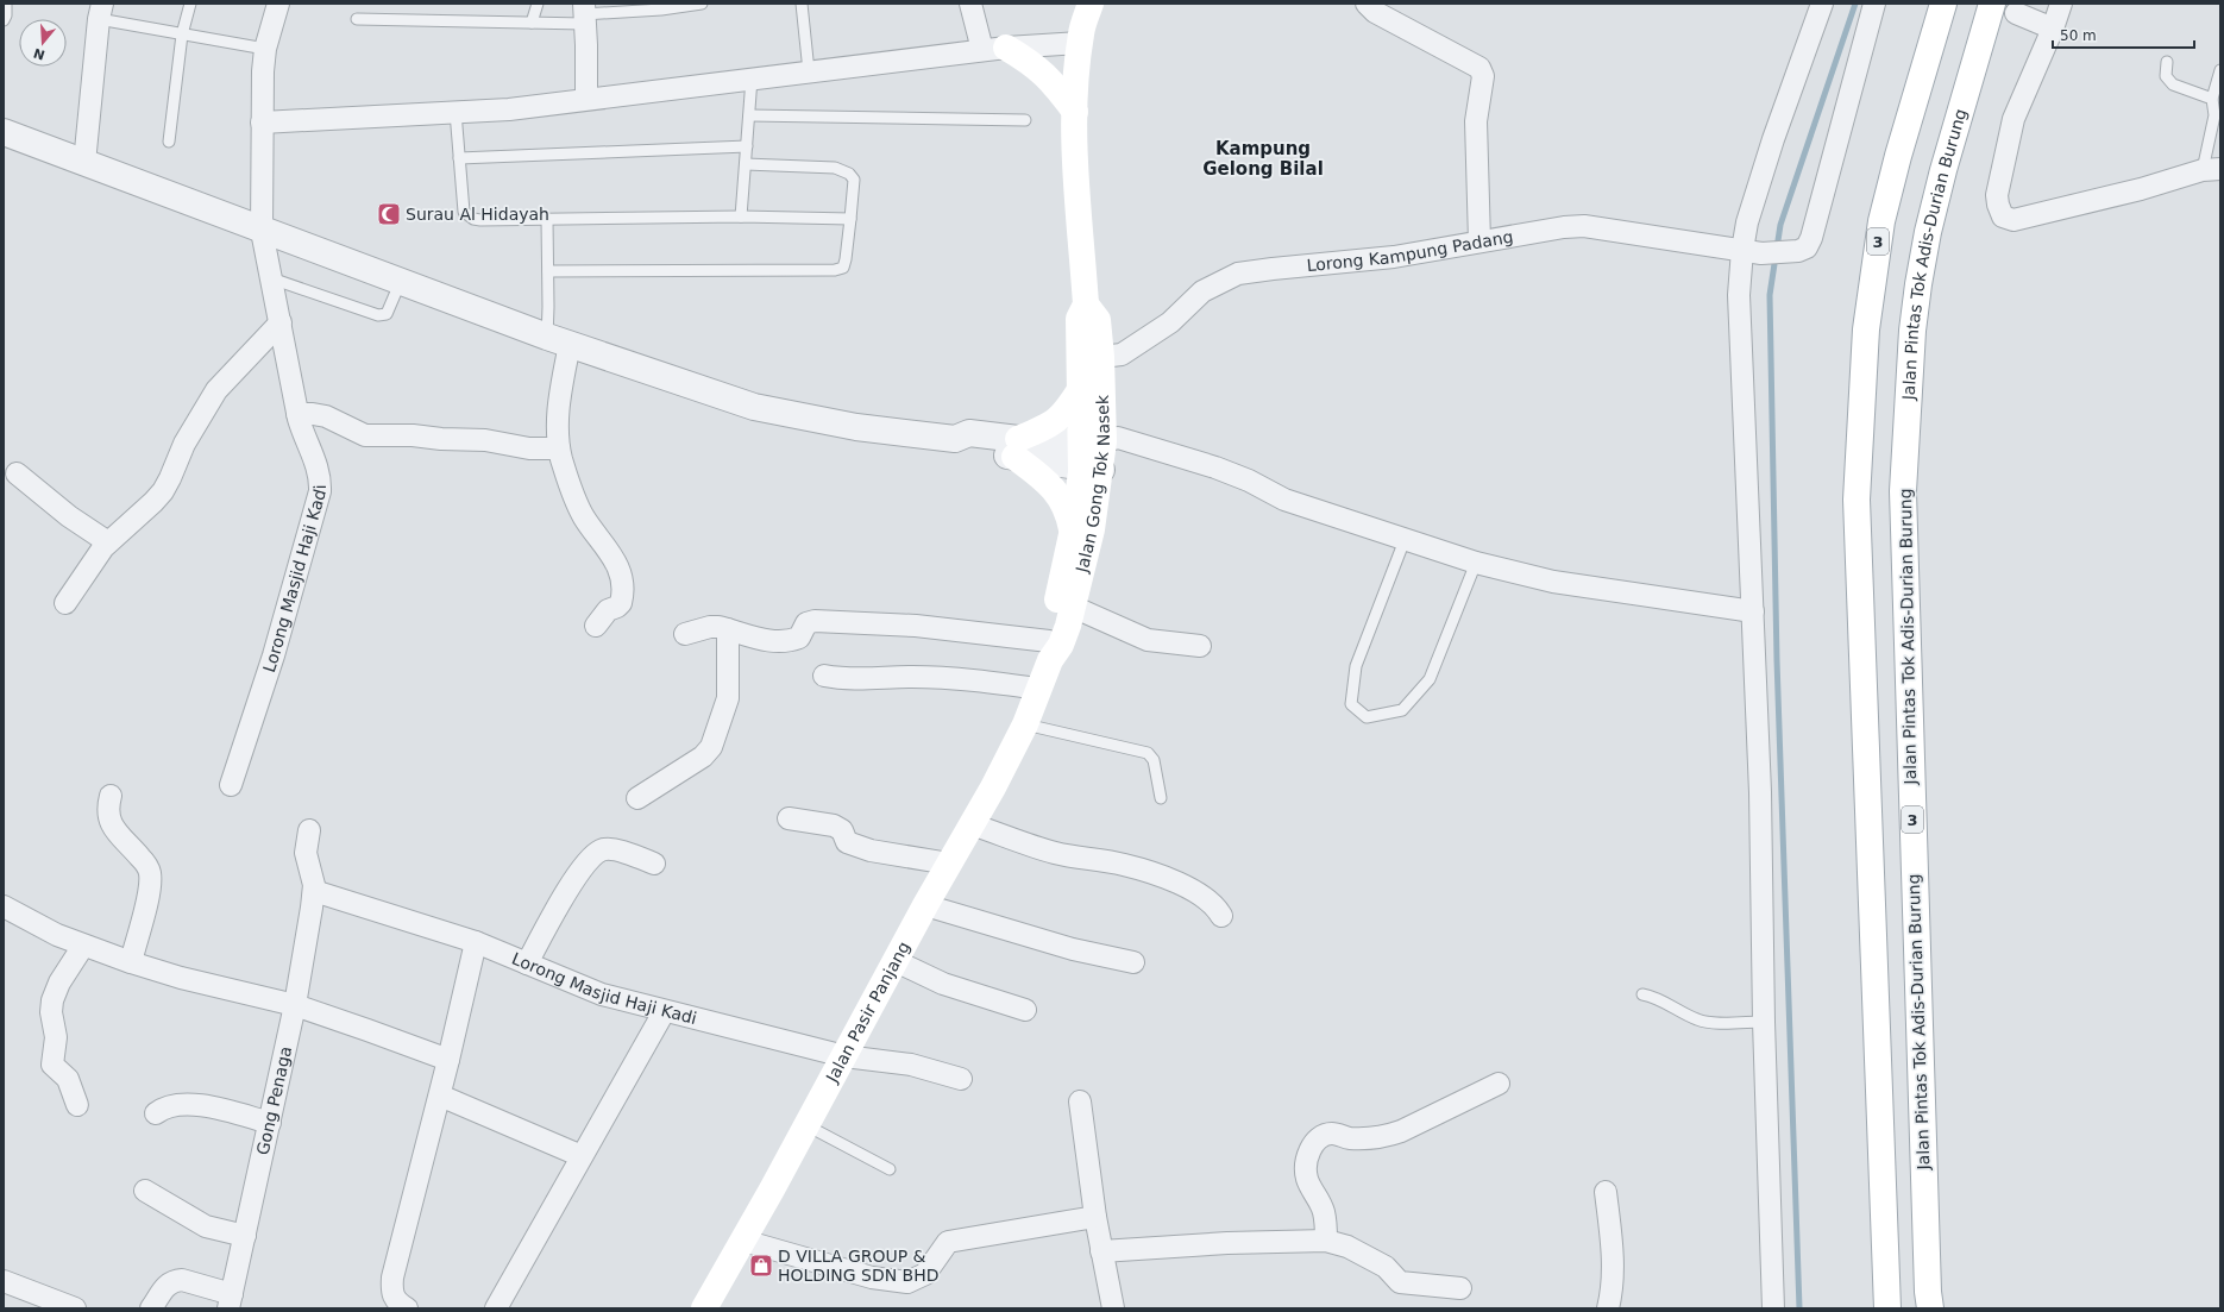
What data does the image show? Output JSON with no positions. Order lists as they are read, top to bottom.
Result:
{
  "streets": {
    "main road": [
      "3",
      "Jalan Pintas Tok Adis-Durian Burung",
      "Jalan Gong Tok Nasek",
      "Jalan Pasir Panjang"
    ],
    "street": ["Lorong Kampung Padang", "Lorong Masjid Haji Kadi", "Gong Penaga"]
  },
  "crossings": [
    ["Lorong Kampung Padang", "Jalan Gong Tok Nasek"],
    ["Jalan Gong Tok Nasek", "Jalan Pasir Panjang"],
    ["Lorong Masjid Haji Kadi", "Jalan Pasir Panjang"],
    ["Lorong Masjid Haji Kadi", "Gong Penaga"]
  ],
  "districts": ["Kampung Gelong Bilal"],
  "places": {
    "mosque": ["Surau Al Hidayah"],
    "shop": ["D VILLA GROUP & HOLDING SDN BHD"]
  },
  "scale_bar": "50 m",
  "north": "bottom"
}
